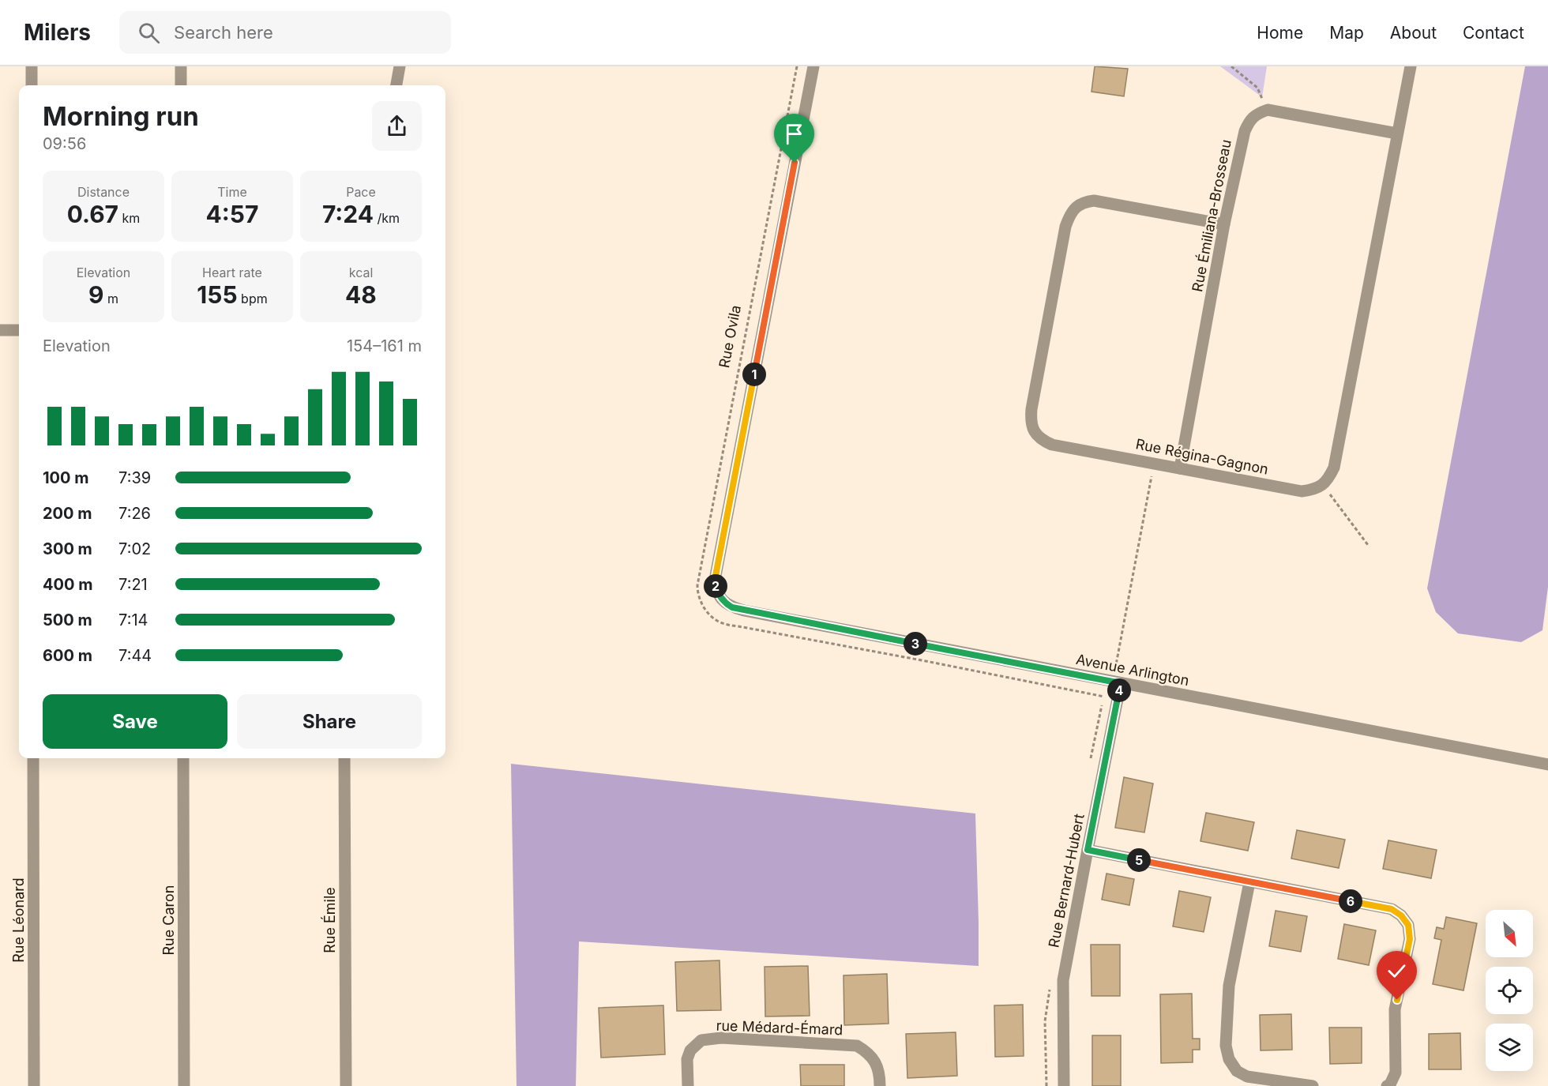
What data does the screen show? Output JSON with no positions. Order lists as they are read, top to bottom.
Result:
{
  "streets": {
    "street": [
      "Rue Émiliana-Brosseau",
      "Rue Régina-Gagnon",
      "Avenue Arlington",
      "Rue Bernard-Hubert",
      "Rue Léonard",
      "Rue Caron",
      "Rue Émile",
      "rue Médard-Émard"
    ],
    "path": ["Rue Ovila"]
  },
  "crossings": [
    ["Rue Émiliana-Brosseau", "Rue Régina-Gagnon"],
    ["Avenue Arlington", "Rue Bernard-Hubert"]
  ],
  "north": "bottom right",
  "page": {
    "header": "Milers",
    "search": "Search here",
    "nav": [
      "Home",
      "Map",
      "About",
      "Contact"
    ],
    "heading": ["Morning run", "09:56"],
    "stats": [
      ["Distance", "0.67 km"],
      ["Time", "4:57"],
      ["Pace", "7:24 /km"],
      ["Elevation", "9 m"],
      ["Heart rate", "155 bpm"],
      ["kcal", "48"]
    ],
    "chart": ["Elevation", "154–161 m"],
    "pins": [
      "1",
      "2",
      "3",
      "4",
      "5",
      "6"
    ],
    "list": [
      {
        "name": "100 m",
        "note": "7:39"
      },
      {
        "name": "200 m",
        "note": "7:26"
      },
      {
        "name": "300 m",
        "note": "7:02"
      },
      {
        "name": "400 m",
        "note": "7:21"
      },
      {
        "name": "500 m",
        "note": "7:14"
      },
      {
        "name": "600 m",
        "note": "7:44"
      }
    ],
    "buttons": ["Save", "Share"]
  }
}
